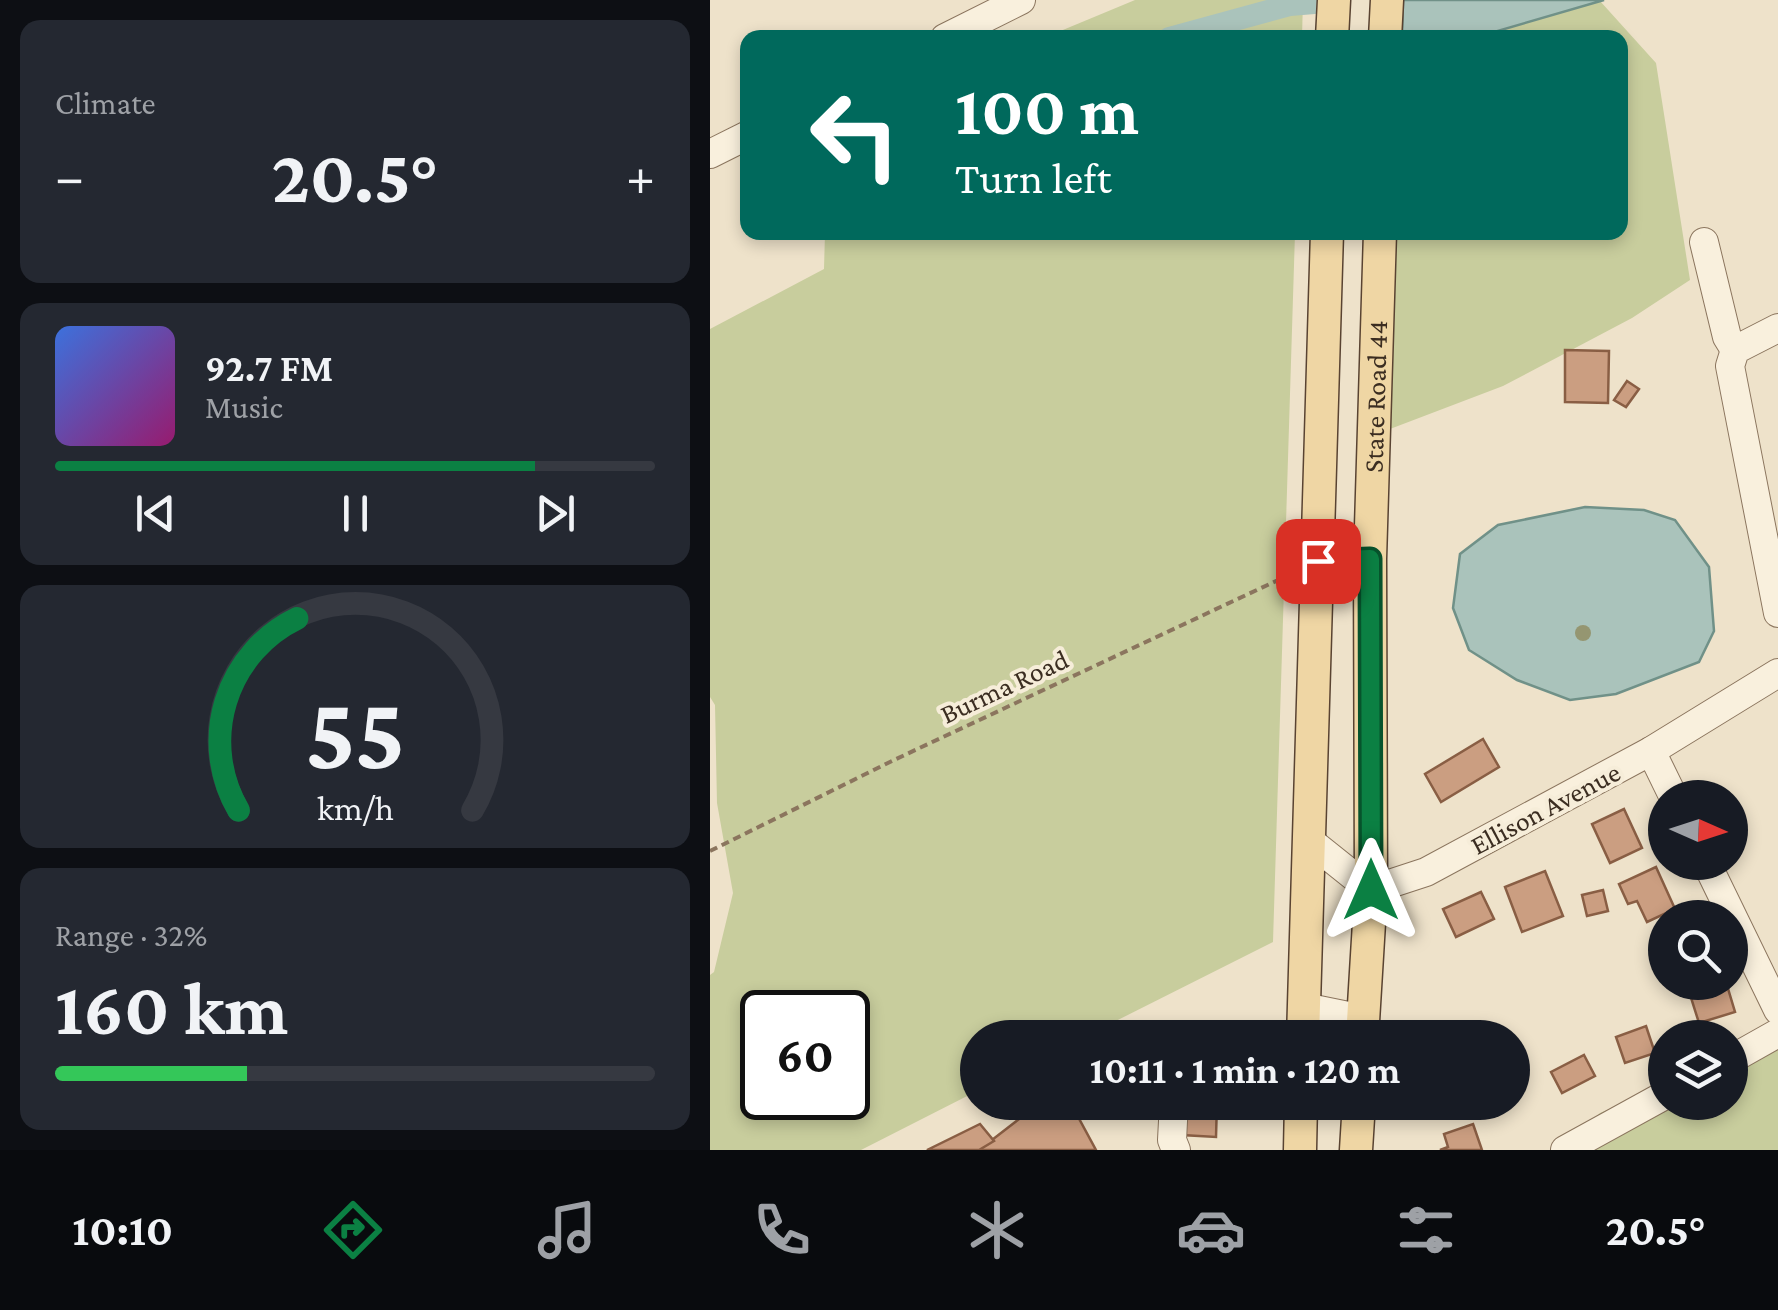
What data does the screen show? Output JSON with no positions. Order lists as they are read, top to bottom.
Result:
{
  "streets": {
    "main road": ["State Road 44"],
    "street": ["Ellison Avenue"],
    "path": ["Burma Road"]
  },
  "crossings": [
    ["State Road 44", "Burma Road"],
    ["State Road 44", "Ellison Avenue"]
  ],
  "north": "right",
  "page": {
    "tile": [
      "Climate",
      ["Range · 32%", "160 km"]
    ],
    "turn": ["100 m", "Turn left"],
    "heat": ["−", "20.5°", "+"],
    "song": ["92.7 FM", "Music"],
    "limit": "60",
    "trip": "10:11 · 1 min · 120 m",
    "tabs": ["10:10", "20.5°"],
    "gauge": ["55", "km/h"]
  }
}
